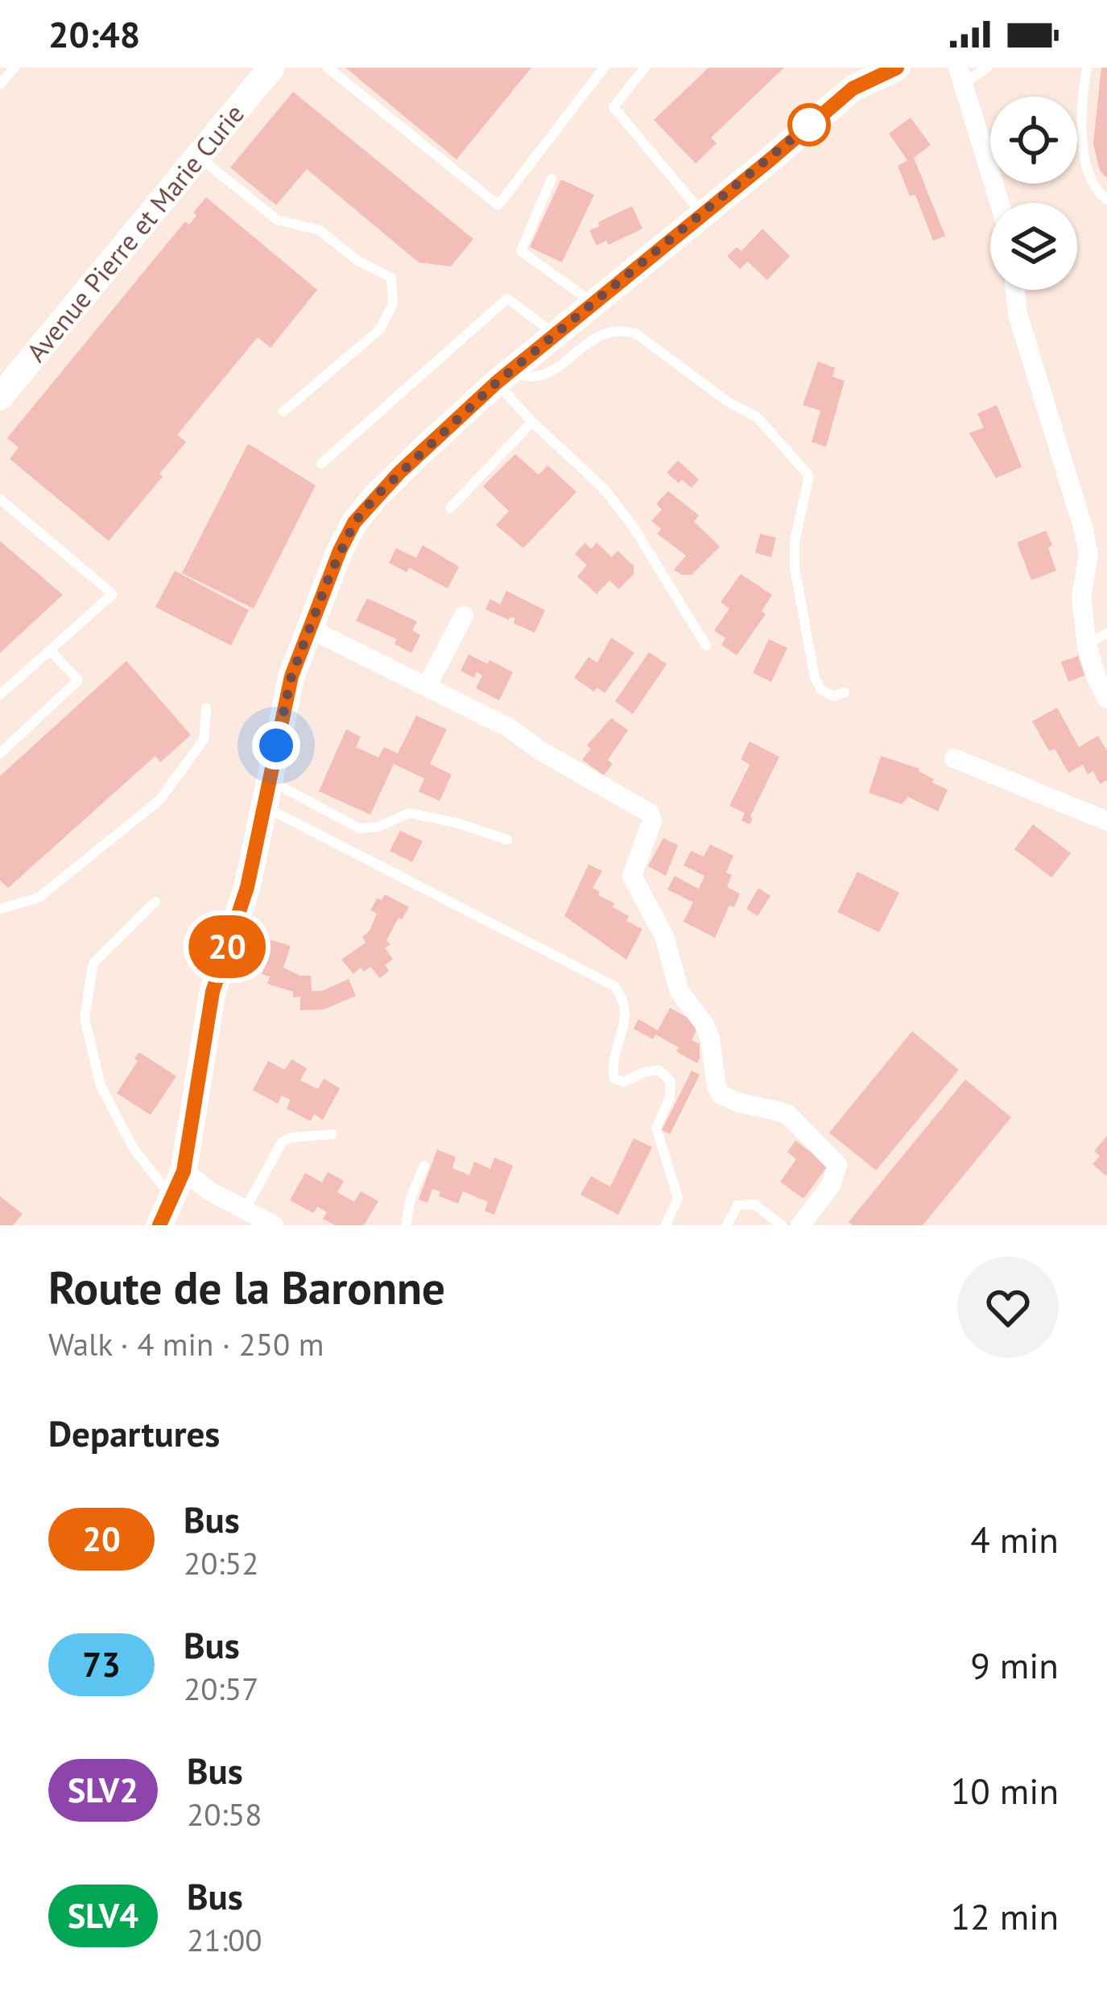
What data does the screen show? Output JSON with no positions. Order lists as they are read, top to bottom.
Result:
{
  "streets": {
    "main road": ["Avenue Pierre et Marie Curie"]
  },
  "lines": ["bus line 20"],
  "page": {
    "status": "20:48",
    "on_map": "20",
    "heading": [
      ["Route de la Baronne", "Walk · 4 min · 250 m"],
      "Departures"
    ],
    "list": [
      {
        "mark": "20",
        "name": "Bus",
        "note": "20:52",
        "value": "4 min"
      },
      {
        "mark": "73",
        "name": "Bus",
        "note": "20:57",
        "value": "9 min"
      },
      {
        "mark": "SLV2",
        "name": "Bus",
        "note": "20:58",
        "value": "10 min"
      },
      {
        "mark": "SLV4",
        "name": "Bus",
        "note": "21:00",
        "value": "12 min"
      }
    ]
  }
}
